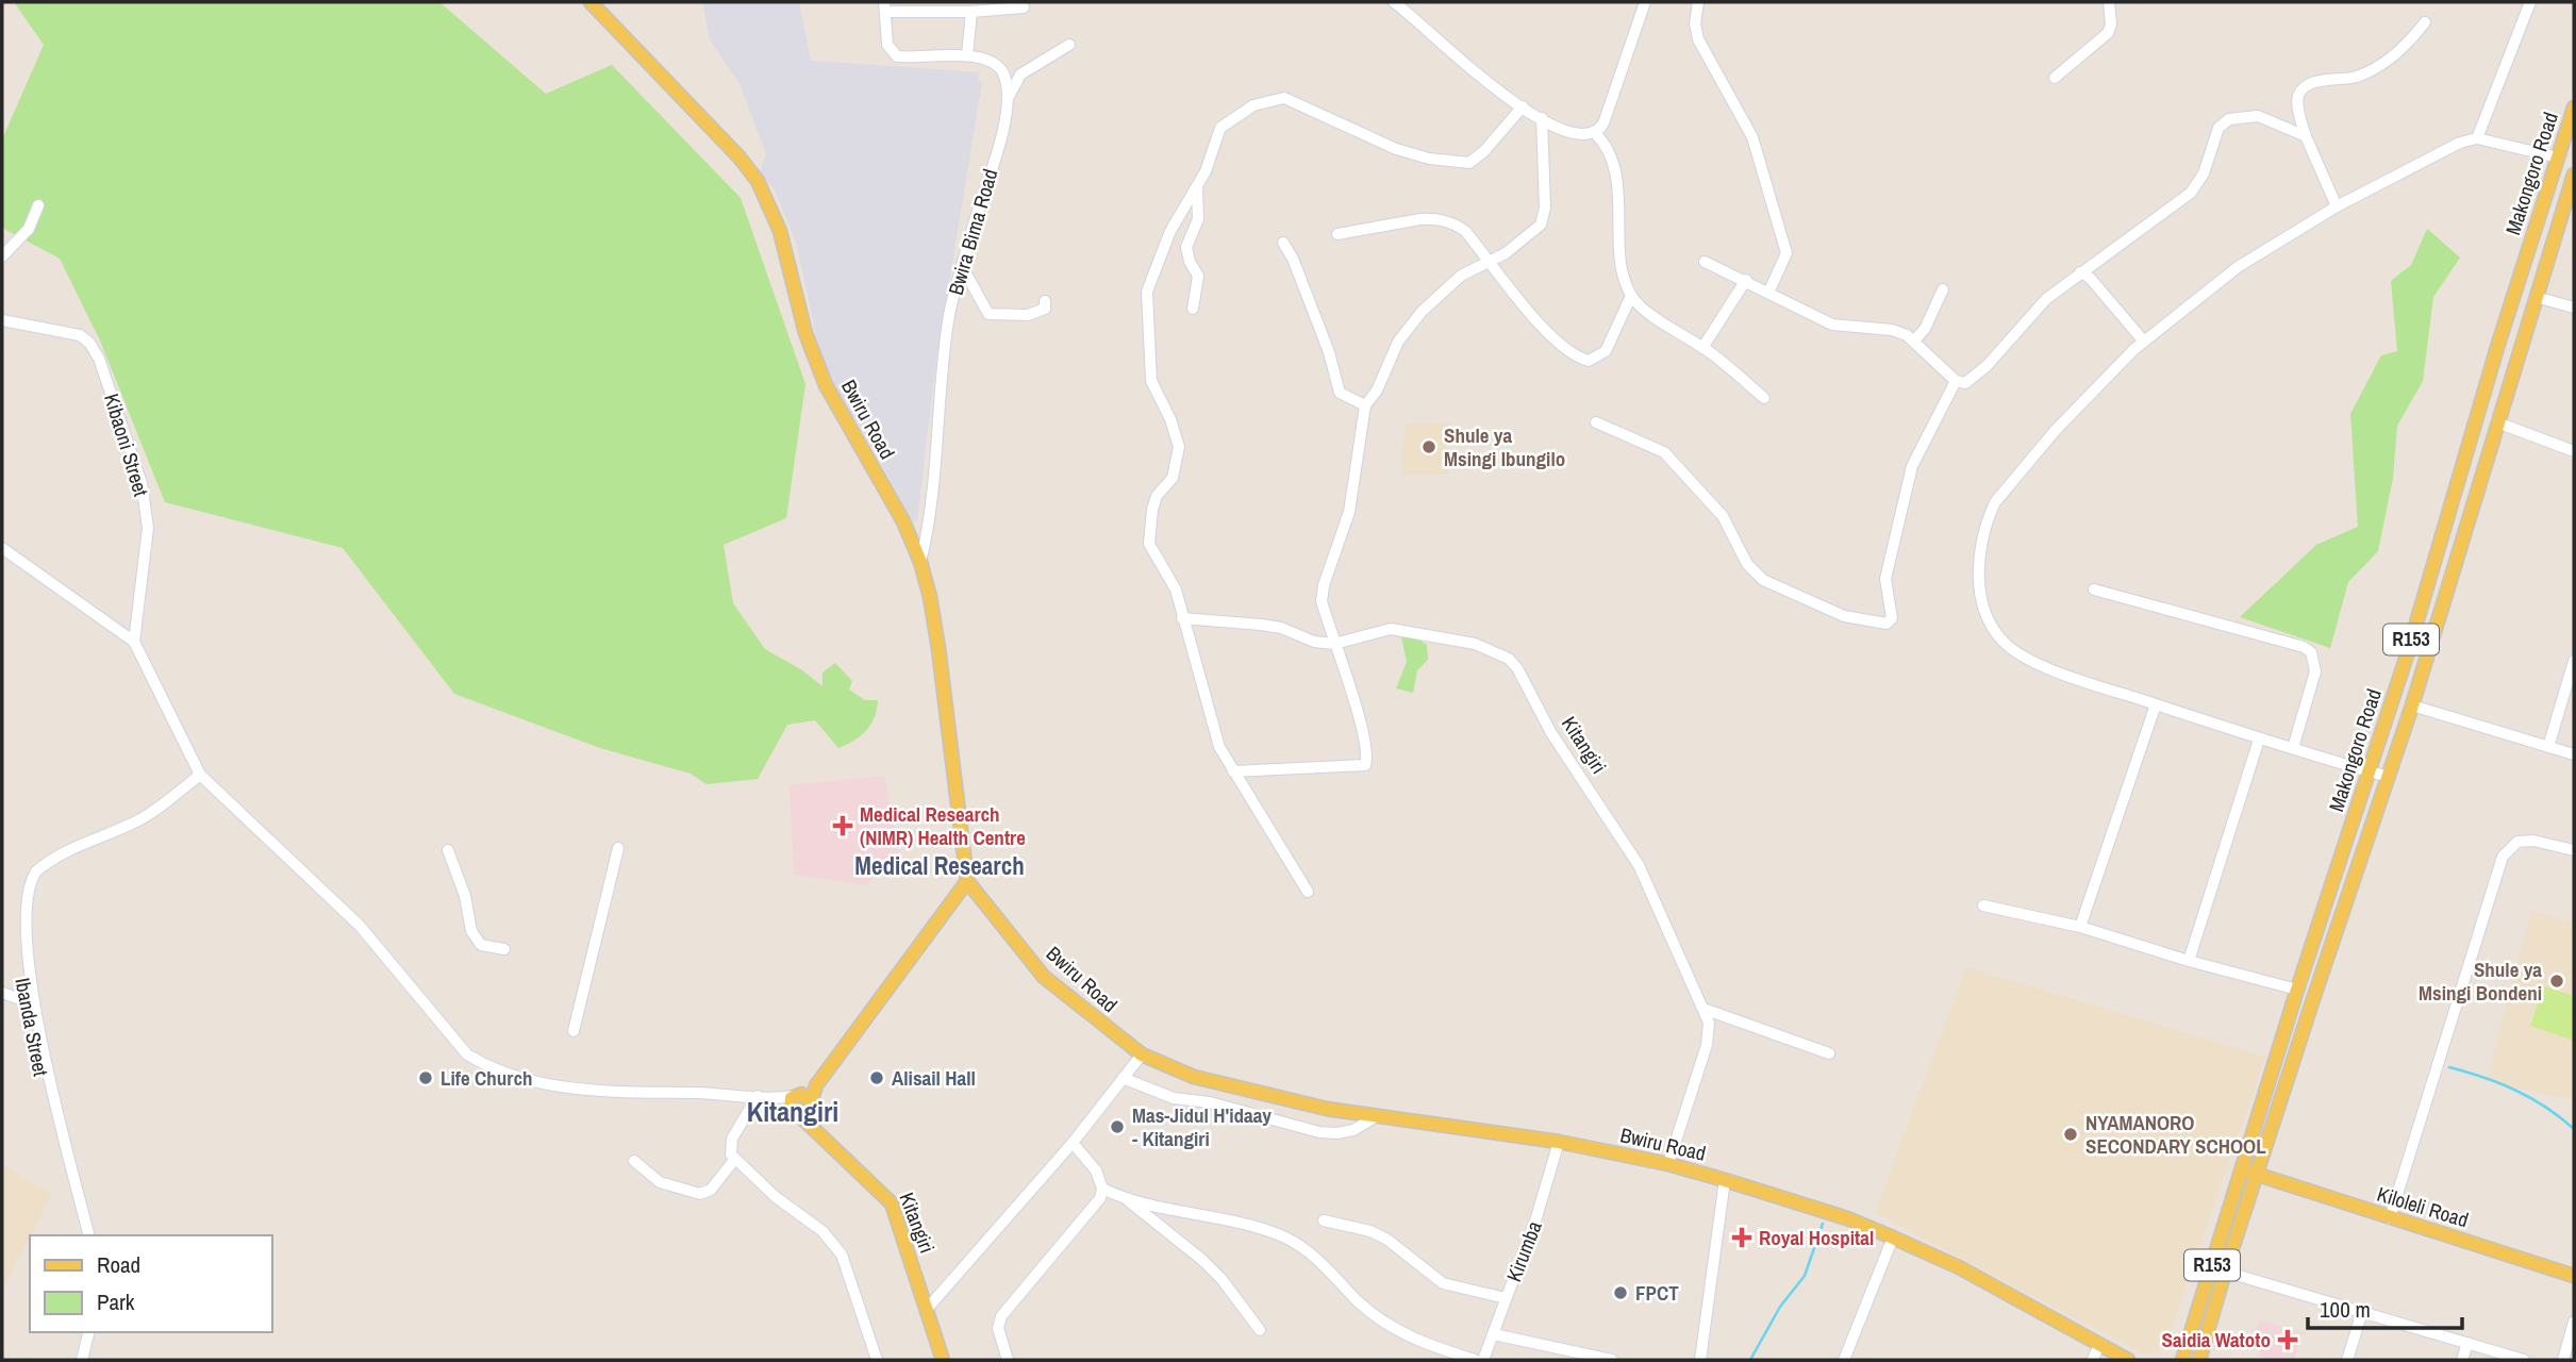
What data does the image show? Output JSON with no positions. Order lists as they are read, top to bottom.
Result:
{
  "streets": {
    "main road": [
      "Makongoro Road",
      "Bwiru Road",
      "R153",
      "Kitangiri",
      "Kiloleli Road"
    ],
    "street": [
      "Bwira Bima Road",
      "Kibaoni Street",
      "Ibanda Street",
      "Kirumba"
    ]
  },
  "crossings": [
    ["Makongoro Road", "Kiloleli Road"],
    ["Bwira Bima Road", "Bwiru Road"],
    ["Bwiru Road", "Kitangiri"],
    ["Bwiru Road", "Kirumba"]
  ],
  "districts": ["Medical Research", "Kitangiri"],
  "places": {
    "other": [
      "Shule ya Msingi Ibungilo",
      "Shule ya Msingi Bondeni",
      "Life Church",
      "Alisail Hall",
      "Mas-Jidul H'idaay - Kitangiri",
      "NYAMANORO SECONDARY SCHOOL",
      "FPCT"
    ],
    "health": ["Medical Research (NIMR) Health Centre", "Royal Hospital", "Saidia Watoto"]
  },
  "legend": ["Road", "Park"],
  "scale_bar": "100 m"
}
